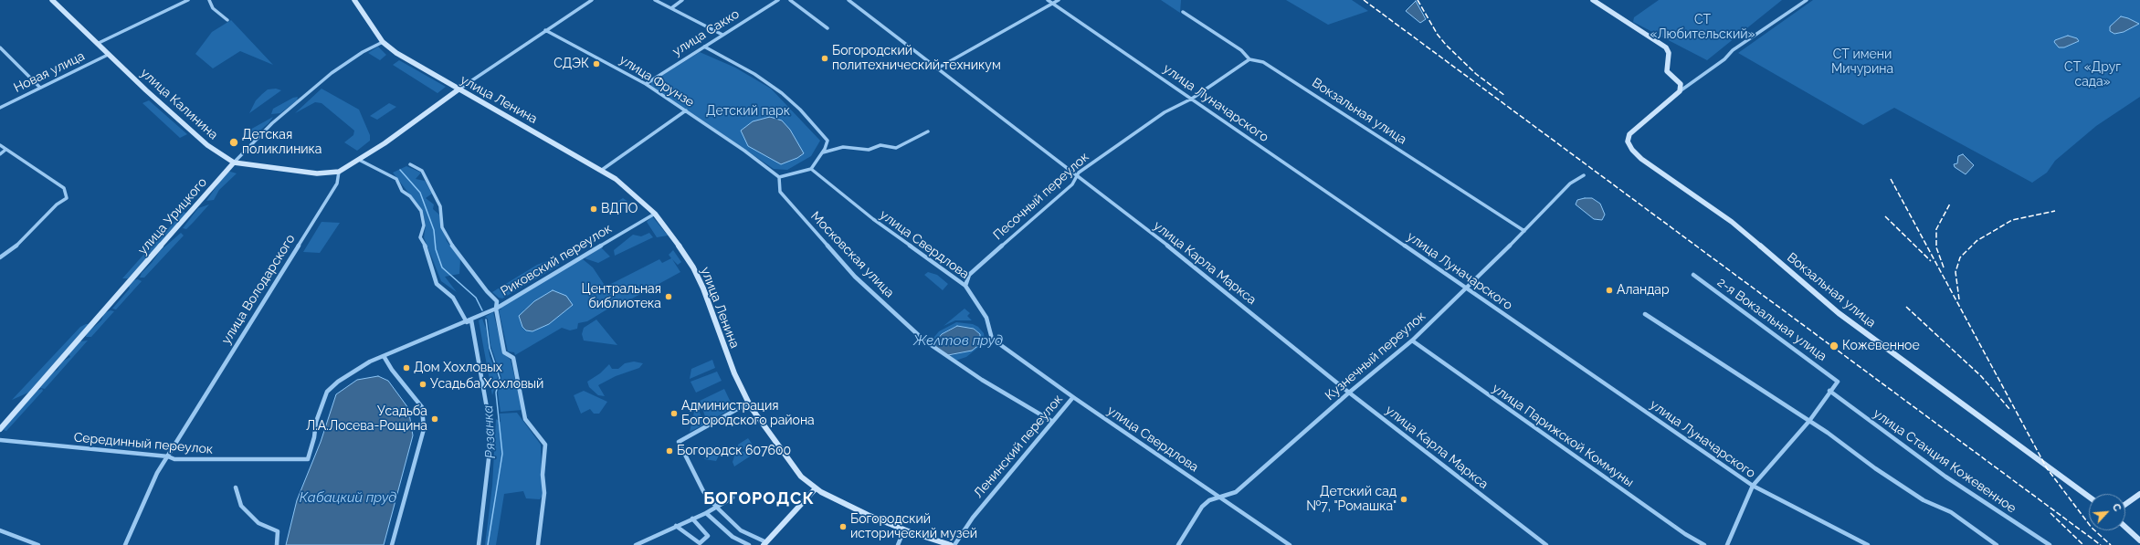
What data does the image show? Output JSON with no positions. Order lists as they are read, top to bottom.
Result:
{
  "streets": {
    "main road": [
      "улица Ленина",
      "улица Калинина",
      "Вокзальная улица",
      "улица Урицкого"
    ],
    "street": [
      "улица Сакко",
      "Новая улица",
      "улица Фрунзе",
      "улица Луначарского",
      "Песочный переулок",
      "улица Свердлова",
      "Московская улица",
      "Риковский переулок",
      "улица Карла Маркса",
      "улица Володарского",
      "2-я Вокзальная улица",
      "Кузнечный переулок",
      "улица Парижской Коммуны",
      "Серединный переулок",
      "Ленинский переулок",
      "улица Станция Кожевенное"
    ]
  },
  "crossings": [
    ["улица Сакко", "улица Фрунзе"],
    ["Новая улица", "улица Калинина"],
    ["улица Фрунзе", "Московская улица"],
    ["улица Ленина", "улица Урицкого"],
    ["улица Ленина", "Риковский переулок"],
    ["улица Луначарского", "Песочный переулок"],
    ["улица Луначарского", "Кузнечный переулок"],
    ["улица Калинина", "улица Урицкого"],
    ["улица Калинина", "улица Володарского"],
    ["Вокзальная улица", "Песочный переулок"],
    ["Вокзальная улица", "Кузнечный переулок"],
    ["Песочный переулок", "улица Свердлова"],
    ["Песочный переулок", "улица Карла Маркса"],
    ["улица Свердлова", "Кузнечный переулок"],
    ["улица Свердлова", "Ленинский переулок"],
    ["Московская улица", "Ленинский переулок"],
    ["Риковский переулок", "Серединный переулок"],
    ["улица Карла Маркса", "Кузнечный переулок"],
    ["улица Володарского", "Серединный переулок"],
    ["2-я Вокзальная улица", "улица Станция Кожевенное"],
    ["Кузнечный переулок", "улица Парижской Коммуны"]
  ],
  "districts": ["БОГОРОДСК"],
  "water": ["Желтов пруд", "Рязанка", "Кабацкий пруд"],
  "parks": [
    "СТ «Любительский»",
    "СТ имени Мичурина",
    "СТ «Друг сада»",
    "Детский парк"
  ],
  "places": [
    "Богородский политехнический техникум",
    "СДЭК",
    "Детская поликлиника",
    "ВДПО",
    "Аландар",
    "Центральная библиотека",
    "Кожевенное",
    "Дом Хохловых",
    "Усадьба Хохловый",
    "Администрация Богородского района",
    "Усадьба Л.А.Лосева-Рощина",
    "Богородск 607600",
    "Детский сад №7, \"Ромашка\"",
    "Богородский исторический музей"
  ],
  "north": "top right"
}
